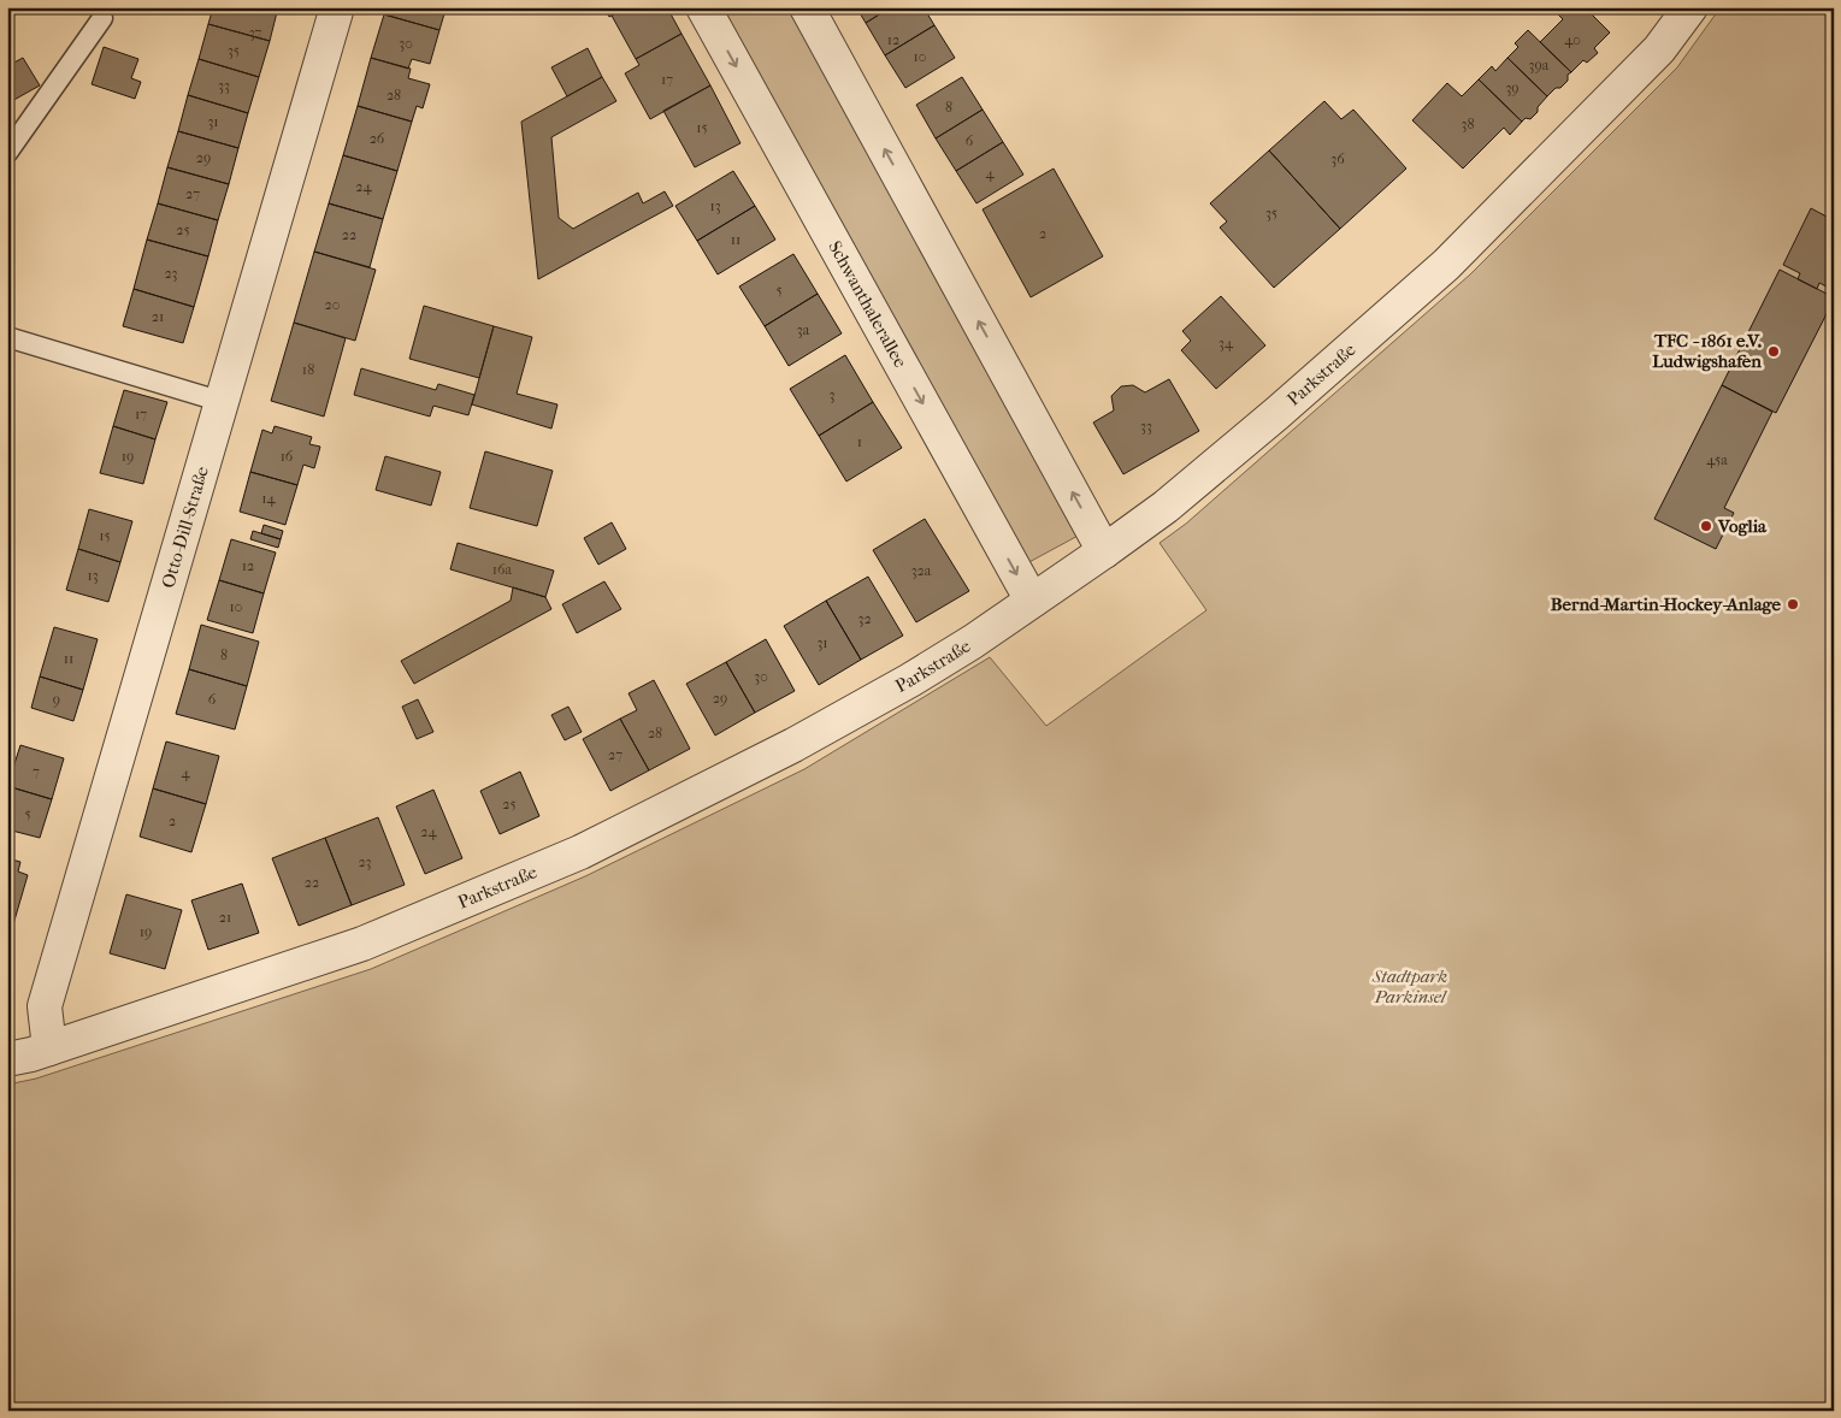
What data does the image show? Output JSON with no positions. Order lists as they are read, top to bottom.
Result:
{
  "streets": {
    "street": ["Schwanthalerallee", "Parkstraße", "Otto-Dill-Straße"]
  },
  "crossings": [
    ["Schwanthalerallee", "Parkstraße"],
    ["Parkstraße", "Otto-Dill-Straße"]
  ],
  "parks": ["Stadtpark Parkinsel"],
  "places": ["TFC - 1861 e.V. Ludwigshafen", "Voglia", "Bernd-Martin-Hockey-Anlage"],
  "house_numbers": [
    "37",
    "12",
    "40",
    "30",
    "35",
    "10",
    "39a",
    "17",
    "33",
    "39",
    "28",
    "8",
    "31",
    "38",
    "15",
    "26",
    "6",
    "29",
    "36",
    "4",
    "24",
    "27",
    "13",
    "35",
    "25",
    "2",
    "22",
    "11",
    "23",
    "5",
    "20",
    "21",
    "3a",
    "34",
    "18",
    "3",
    "17",
    "33",
    "1",
    "19",
    "16",
    "45a",
    "14",
    "15",
    "12",
    "16a",
    "32a",
    "13",
    "10",
    "32",
    "31",
    "8",
    "11",
    "30",
    "29",
    "9",
    "6",
    "28",
    "27",
    "7",
    "4",
    "25",
    "5",
    "2",
    "24",
    "23",
    "22",
    "21",
    "19"
  ]
}
